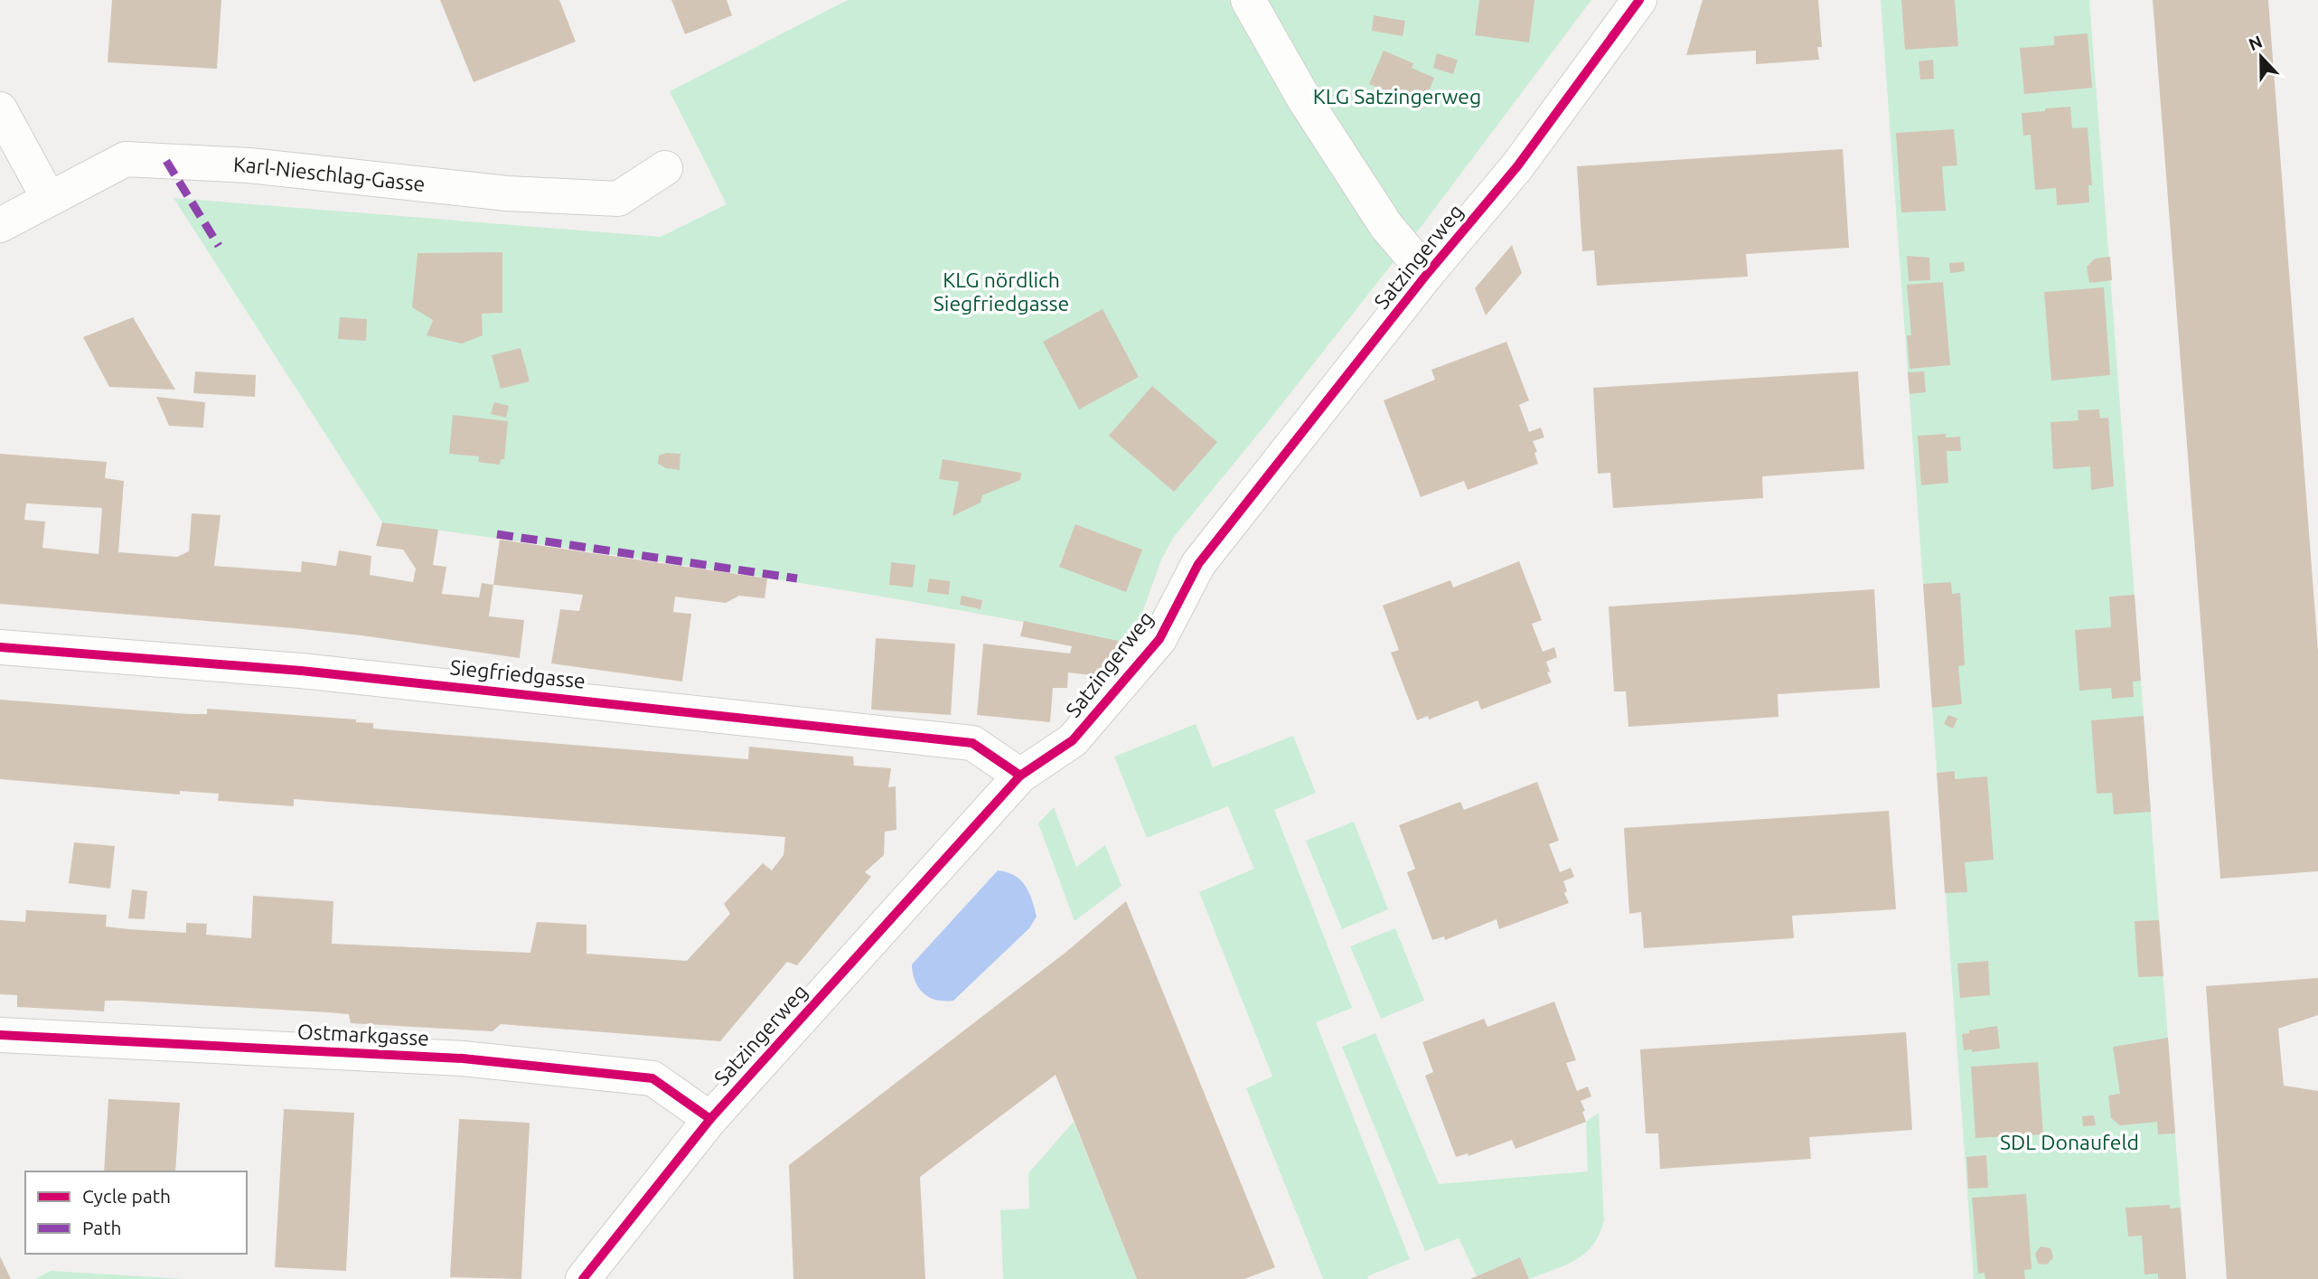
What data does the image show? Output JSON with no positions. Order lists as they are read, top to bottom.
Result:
{
  "streets": {
    "street": [
      "Karl-Nieschlag-Gasse",
      "Satzingerweg",
      "Siegfriedgasse",
      "Ostmarkgasse"
    ]
  },
  "crossings": [
    ["Satzingerweg", "Siegfriedgasse"],
    ["Satzingerweg", "Ostmarkgasse"]
  ],
  "parks": ["KLG Satzingerweg", "KLG nördlich Siegfriedgasse", "SDL Donaufeld"],
  "legend": ["Cycle path", "Path"],
  "north": "top"
}
